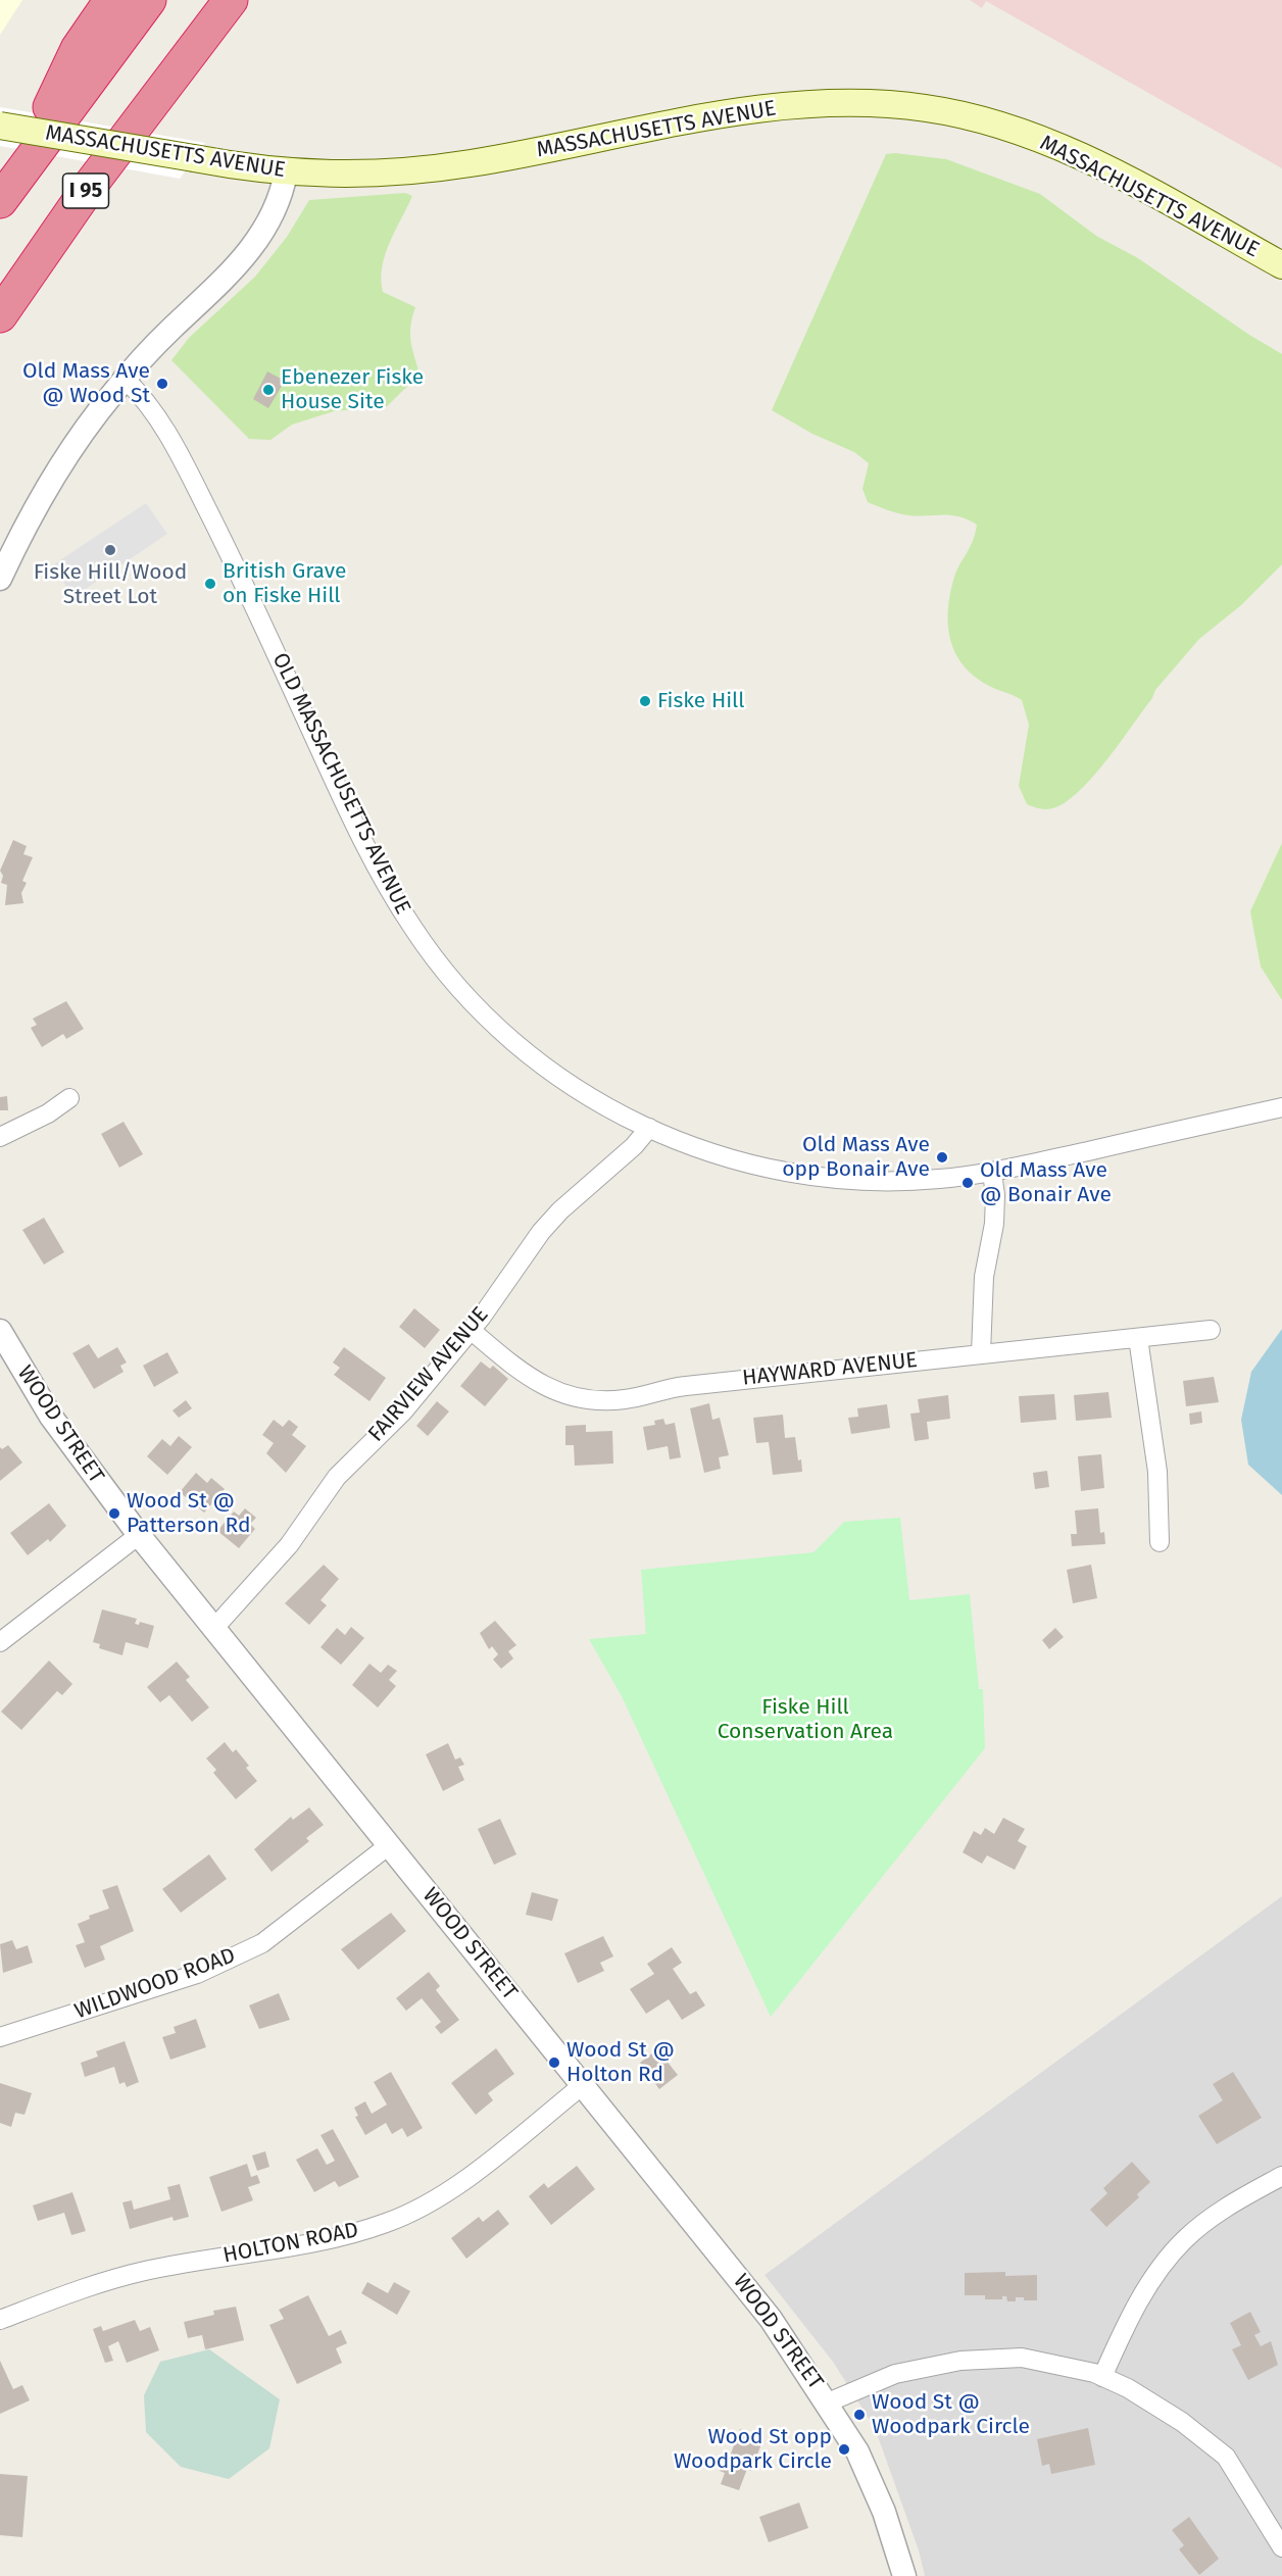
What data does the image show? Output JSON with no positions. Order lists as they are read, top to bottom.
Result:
{
  "streets": {
    "highway": ["I 95"],
    "main road": ["MASSACHUSETTS AVENUE"],
    "street": [
      "OLD MASSACHUSETTS AVENUE",
      "HAYWARD AVENUE",
      "FAIRVIEW AVENUE",
      "WOOD STREET",
      "WILDWOOD ROAD",
      "HOLTON ROAD"
    ]
  },
  "crossings": [
    ["OLD MASSACHUSETTS AVENUE", "FAIRVIEW AVENUE"],
    ["HAYWARD AVENUE", "FAIRVIEW AVENUE"],
    ["FAIRVIEW AVENUE", "WOOD STREET"],
    ["WOOD STREET", "WILDWOOD ROAD"],
    ["WOOD STREET", "HOLTON ROAD"]
  ],
  "parks": ["Fiske Hill Conservation Area"],
  "places": [
    "Old Mass Ave @ Wood St",
    "Ebenezer Fiske House Site",
    "Fiske Hill/Wood Street Lot",
    "British Grave on Fiske Hill",
    "Fiske Hill",
    "Old Mass Ave opp Bonair Ave",
    "Old Mass Ave @ Bonair Ave",
    "Wood St @ Patterson Rd",
    "Wood St @ Holton Rd",
    "Wood St @ Woodpark Circle",
    "Wood St opp Woodpark Circle"
  ]
}
